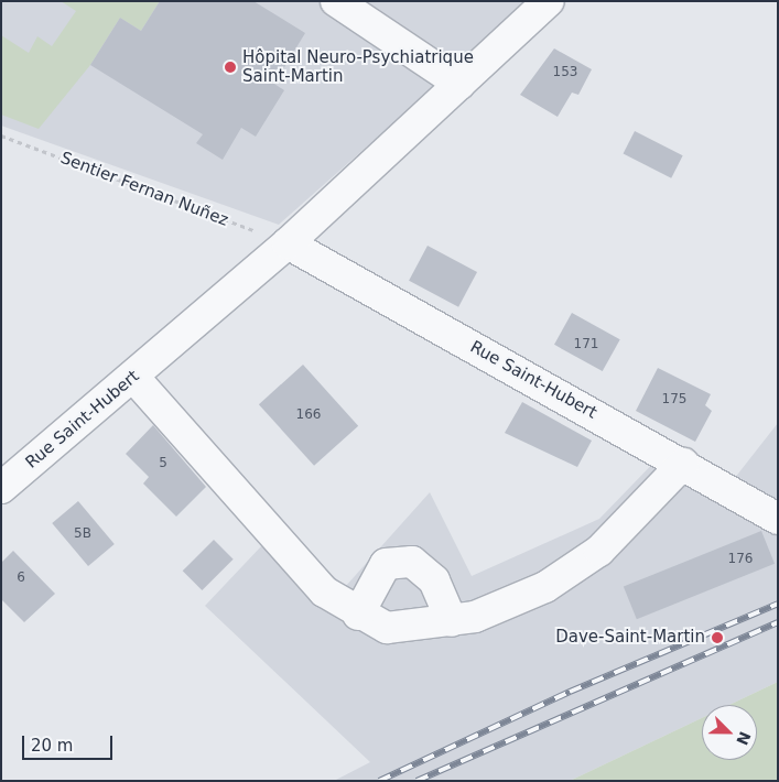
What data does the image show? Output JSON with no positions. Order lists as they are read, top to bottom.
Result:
{
  "streets": {
    "street": ["Rue Saint-Hubert"],
    "path": ["Sentier Fernan Nuñez"]
  },
  "crossings": [
    ["Sentier Fernan Nuñez", "Rue Saint-Hubert"]
  ],
  "places": ["Hôpital Neuro-Psychiatrique Saint-Martin", "Dave-Saint-Martin"],
  "house_numbers": [
    "153",
    "171",
    "175",
    "166",
    "5",
    "5B",
    "176",
    "6"
  ],
  "scale_bar": "20 m",
  "north": "bottom right"
}
